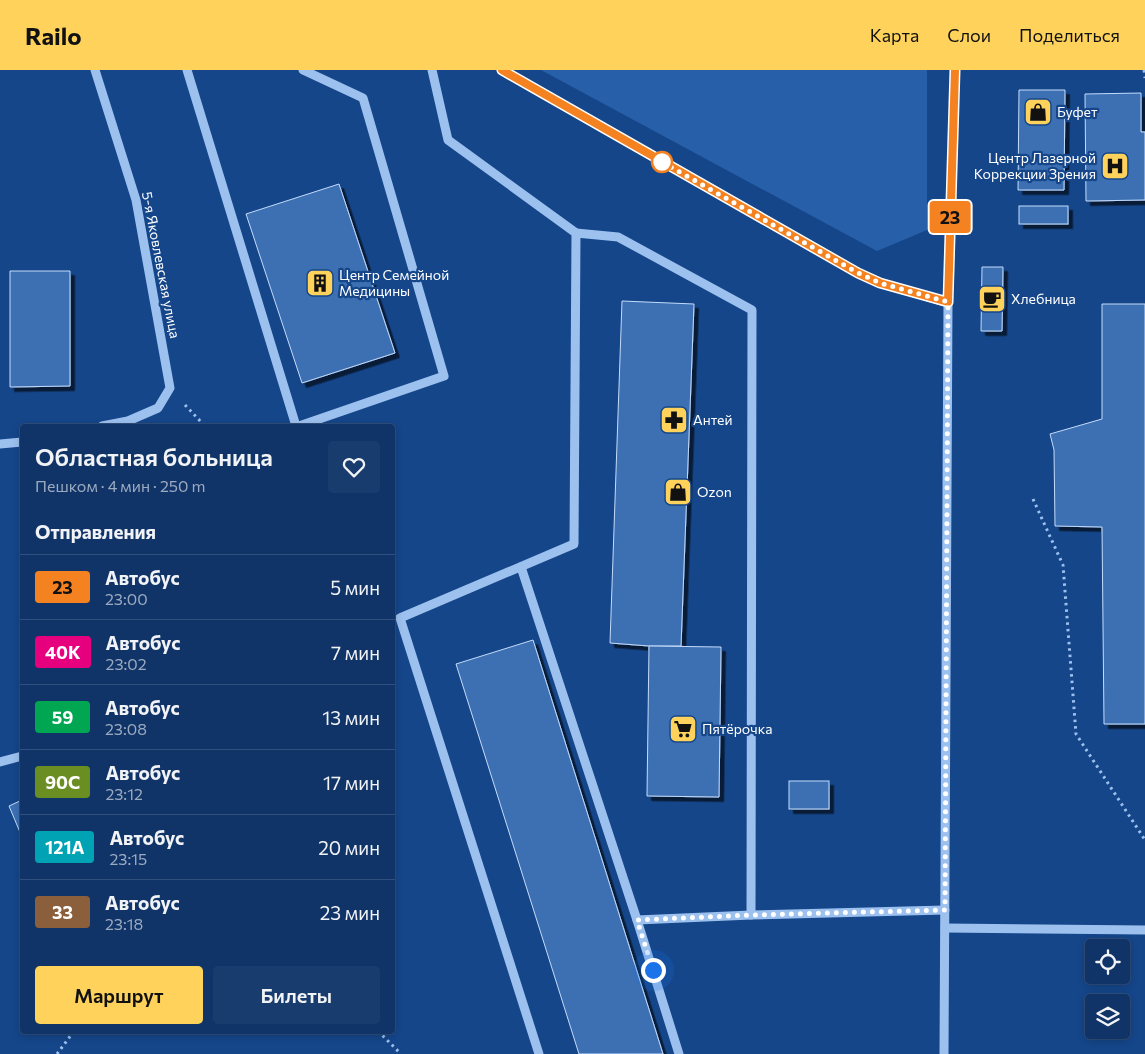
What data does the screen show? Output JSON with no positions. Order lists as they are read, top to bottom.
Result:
{
  "streets": {
    "street": ["5-я Яковлевская улица"]
  },
  "places": {
    "shop": ["Буфет", "Ozon"],
    "hospital": ["Центр Лазерной Коррекции Зрения"],
    "building": ["Центр Семейной Медицины"],
    "cafe": ["Хлебница"],
    "pharmacy": ["Антей"],
    "supermarket": ["Пятёрочка"]
  },
  "lines": ["bus line 23"],
  "page": {
    "header": "Railo",
    "nav": ["Карта", "Слои", "Поделиться"],
    "on_map": "23",
    "heading": [
      ["Областная больница", "Пешком · 4 мин · 250 m"],
      "Отправления"
    ],
    "list": [
      {
        "mark": "23",
        "name": "Автобус",
        "note": "23:00",
        "value": "5 мин"
      },
      {
        "mark": "40К",
        "name": "Автобус",
        "note": "23:02",
        "value": "7 мин"
      },
      {
        "mark": "59",
        "name": "Автобус",
        "note": "23:08",
        "value": "13 мин"
      },
      {
        "mark": "90С",
        "name": "Автобус",
        "note": "23:12",
        "value": "17 мин"
      },
      {
        "mark": "121А",
        "name": "Автобус",
        "note": "23:15",
        "value": "20 мин"
      },
      {
        "mark": "33",
        "name": "Автобус",
        "note": "23:18",
        "value": "23 мин"
      }
    ],
    "buttons": ["Маршрут", "Билеты"]
  }
}
